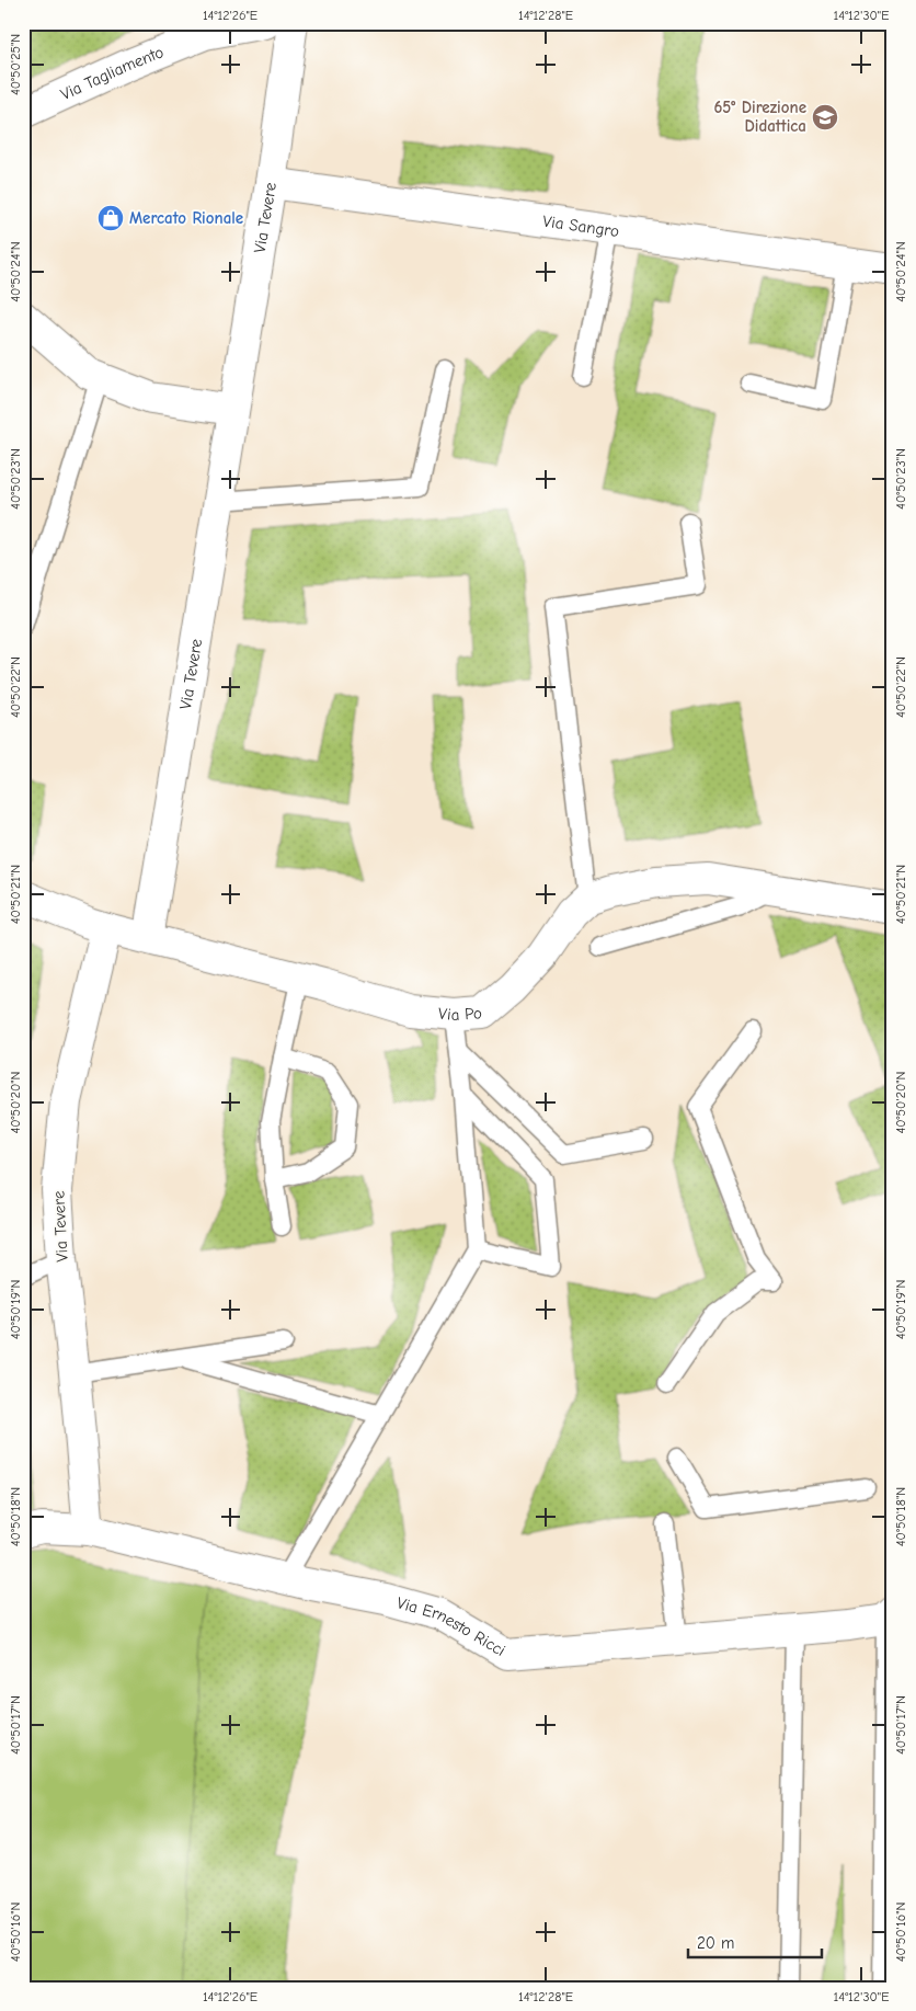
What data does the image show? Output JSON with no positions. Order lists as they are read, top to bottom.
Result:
{
  "streets": {
    "street": [
      "Via Tagliamento",
      "Via Tevere",
      "Via Sangro",
      "Via Po",
      "Via Ernesto Ricci"
    ]
  },
  "crossings": [
    ["Via Tevere", "Via Sangro"],
    ["Via Tevere", "Via Po"],
    ["Via Tevere", "Via Ernesto Ricci"]
  ],
  "places": {
    "school or university": ["65° Direzione Didattica"],
    "shop": ["Mercato Rionale"]
  },
  "scale_bar": "20 m",
  "coordinates": [
    "14°12'26\"E",
    "14°12'28\"E",
    "14°12'30\"E",
    "40°50'25\"N",
    "40°50'24\"N",
    "40°50'23\"N",
    "40°50'22\"N",
    "40°50'21\"N",
    "40°50'20\"N",
    "40°50'19\"N",
    "40°50'18\"N",
    "40°50'17\"N",
    "40°50'16\"N"
  ]
}
